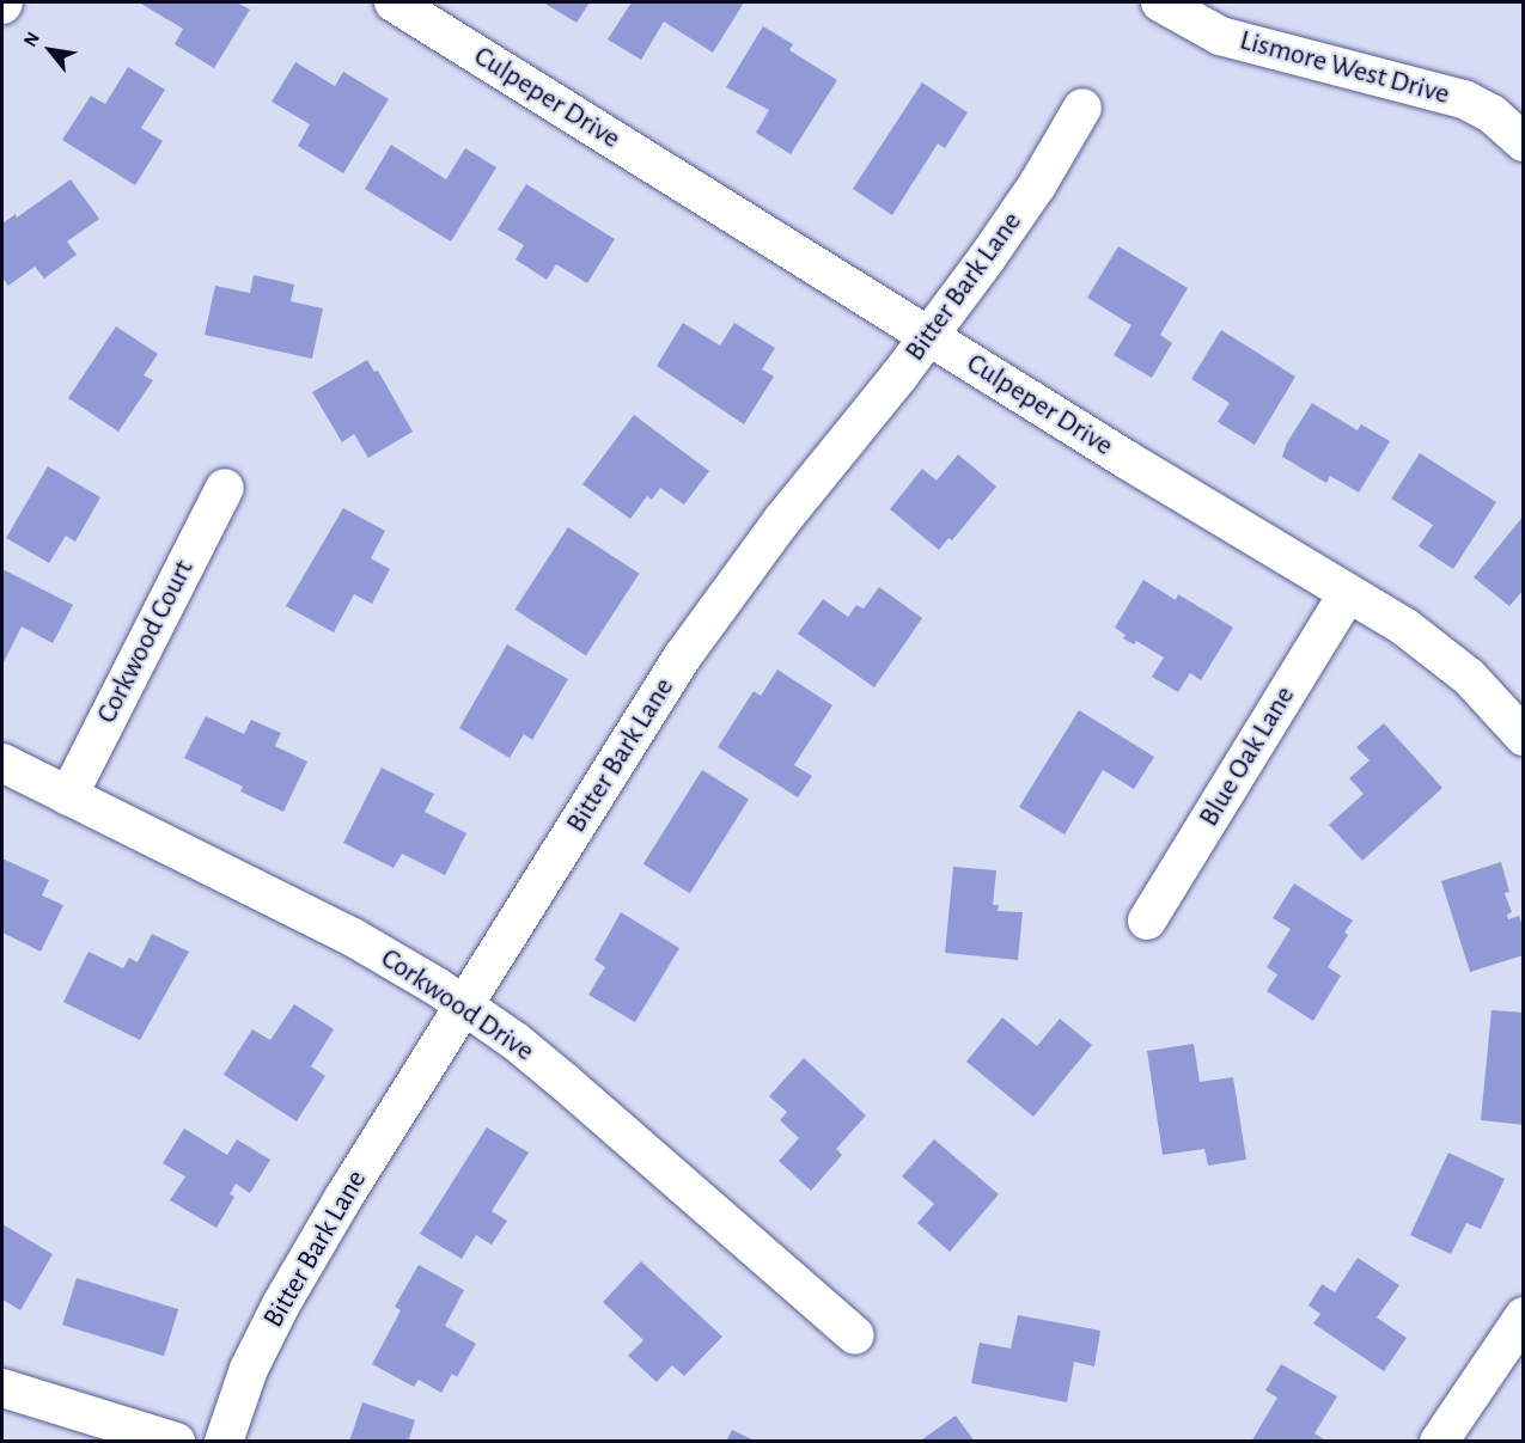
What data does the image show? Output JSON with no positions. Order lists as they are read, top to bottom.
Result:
{
  "streets": {
    "street": [
      "Lismore West Drive",
      "Culpeper Drive",
      "Bitter Bark Lane",
      "Corkwood Court",
      "Blue Oak Lane",
      "Corkwood Drive"
    ]
  },
  "crossings": [
    ["Culpeper Drive", "Bitter Bark Lane"],
    ["Culpeper Drive", "Blue Oak Lane"],
    ["Bitter Bark Lane", "Corkwood Drive"],
    ["Corkwood Court", "Corkwood Drive"]
  ],
  "north": "top left"
}
